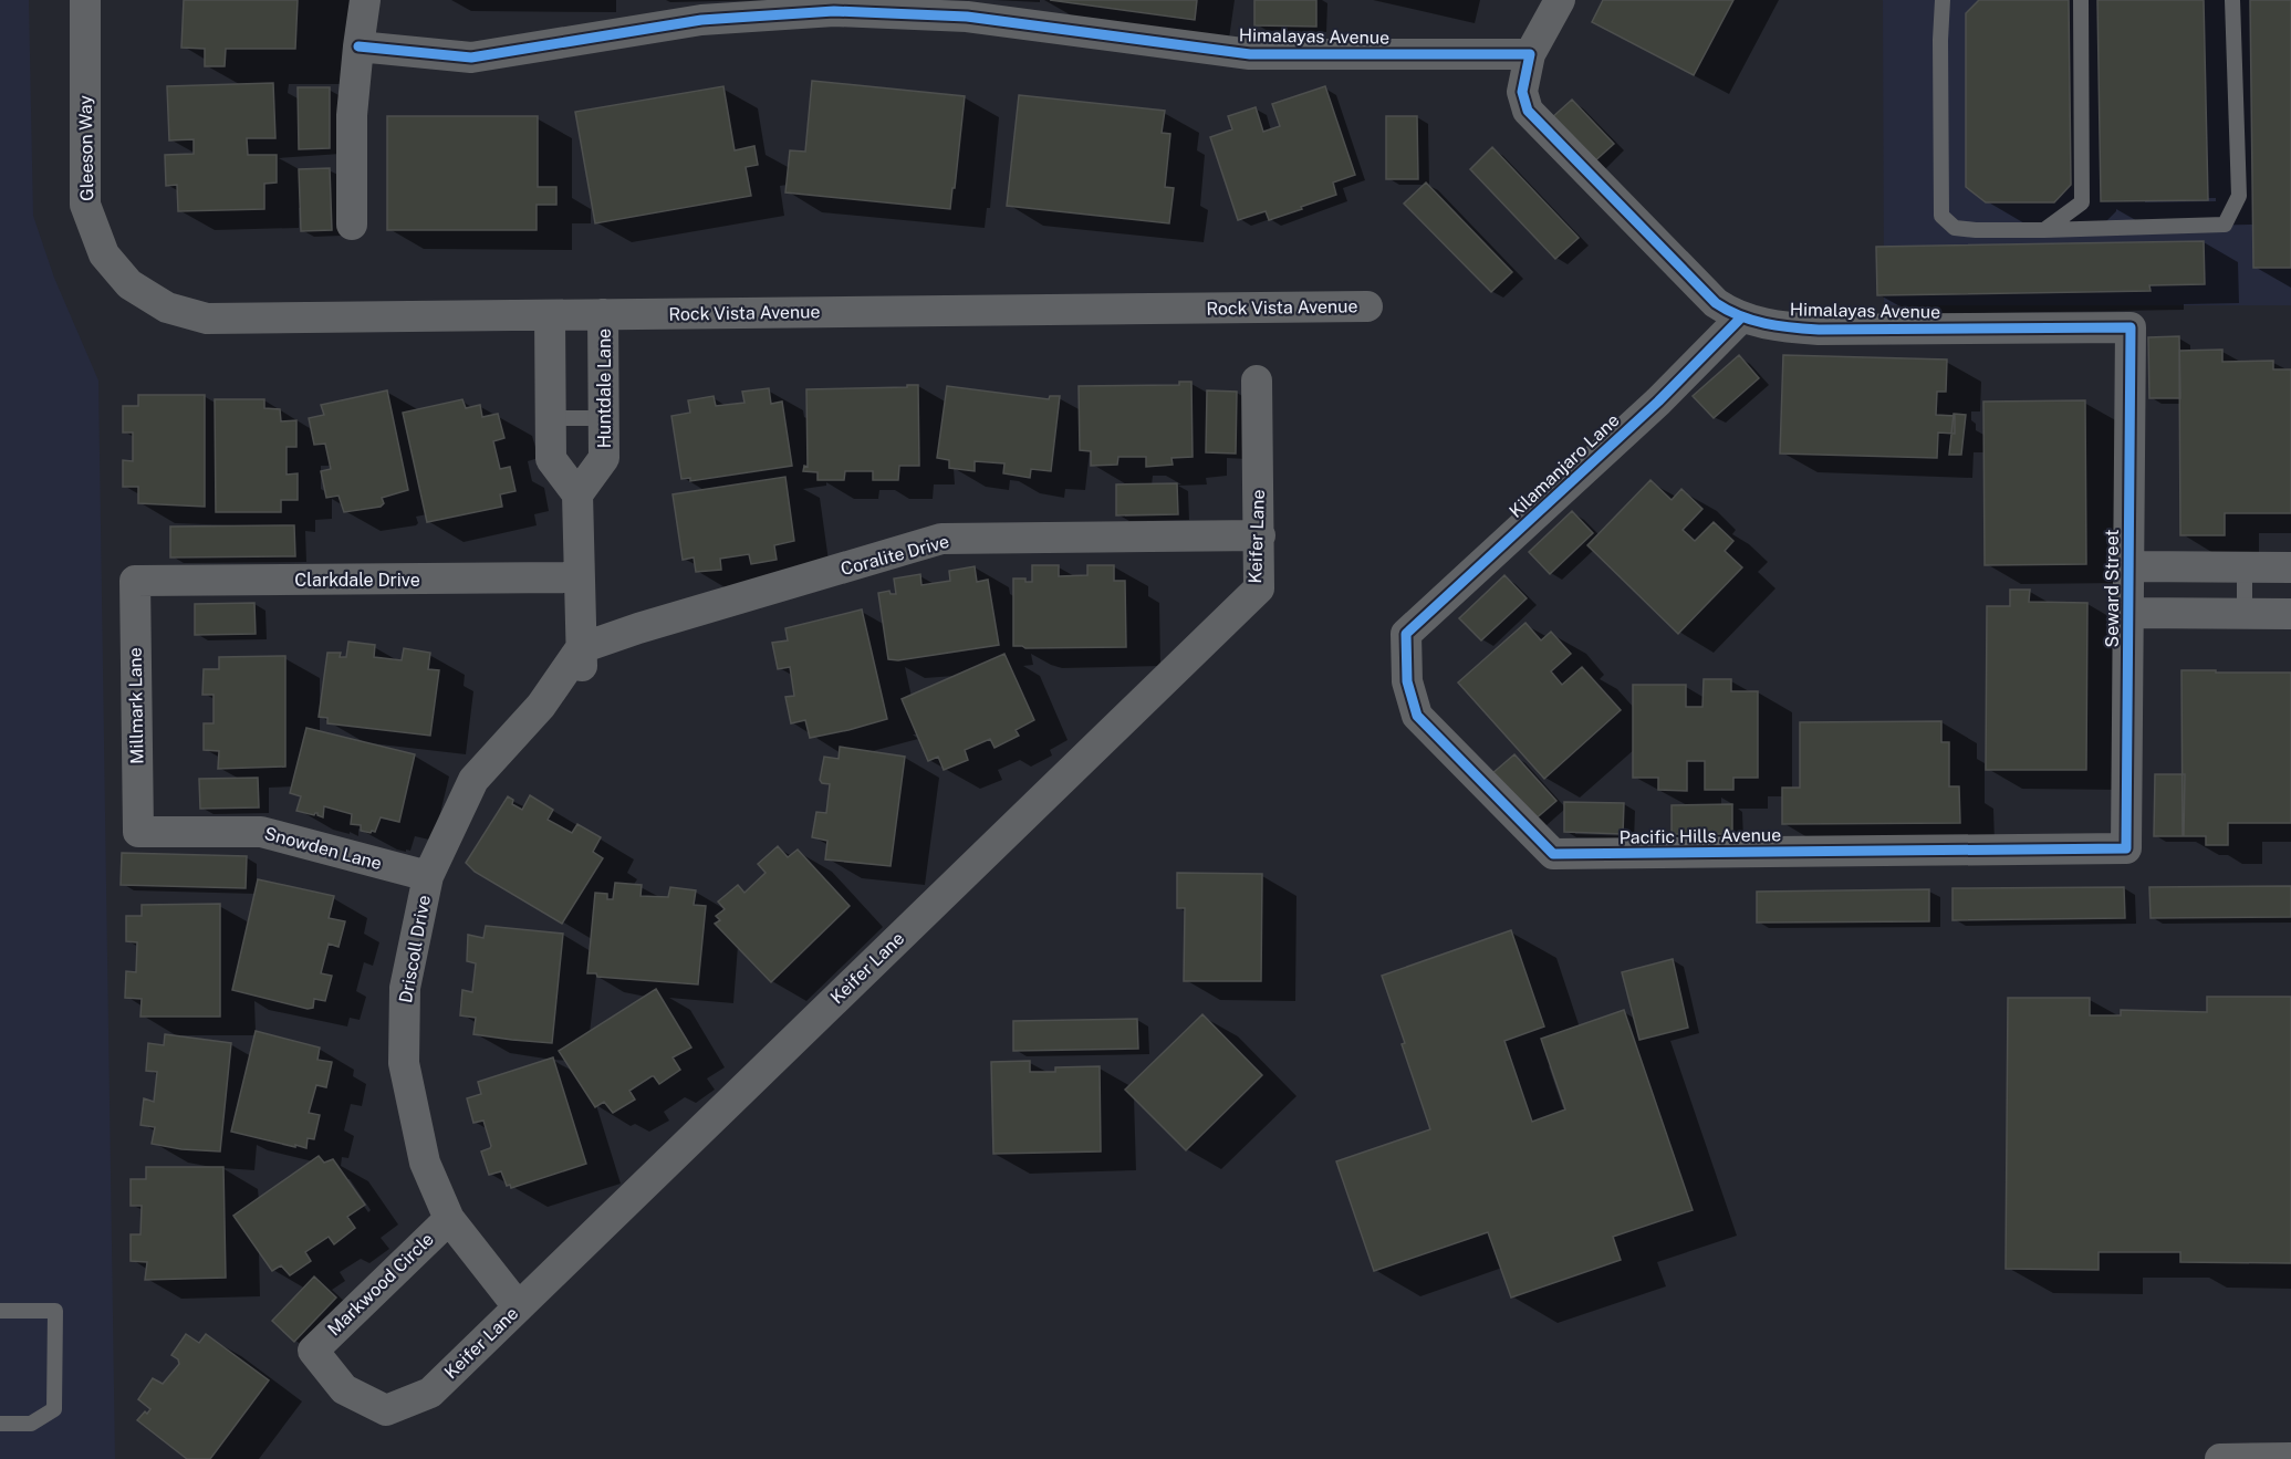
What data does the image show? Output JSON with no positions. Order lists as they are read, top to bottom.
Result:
{
  "streets": {
    "street": [
      "Himalayas Avenue",
      "Gleeson Way",
      "Rock Vista Avenue",
      "Huntdale Lane",
      "Kilamanjaro Lane",
      "Keifer Lane",
      "Coralite Drive",
      "Clarkdale Drive",
      "Seward Street",
      "Millmark Lane",
      "Pacific Hills Avenue",
      "Snowden Lane",
      "Driscoll Drive",
      "Markwood Circle"
    ]
  },
  "crossings": [
    ["Himalayas Avenue", "Kilamanjaro Lane"],
    ["Himalayas Avenue", "Seward Street"],
    ["Gleeson Way", "Rock Vista Avenue"],
    ["Rock Vista Avenue", "Huntdale Lane"],
    ["Kilamanjaro Lane", "Pacific Hills Avenue"],
    ["Keifer Lane", "Coralite Drive"],
    ["Keifer Lane", "Driscoll Drive"],
    ["Keifer Lane", "Markwood Circle"],
    ["Coralite Drive", "Driscoll Drive"],
    ["Clarkdale Drive", "Millmark Lane"],
    ["Seward Street", "Pacific Hills Avenue"],
    ["Millmark Lane", "Snowden Lane"],
    ["Snowden Lane", "Driscoll Drive"],
    ["Driscoll Drive", "Markwood Circle"]
  ]
}
